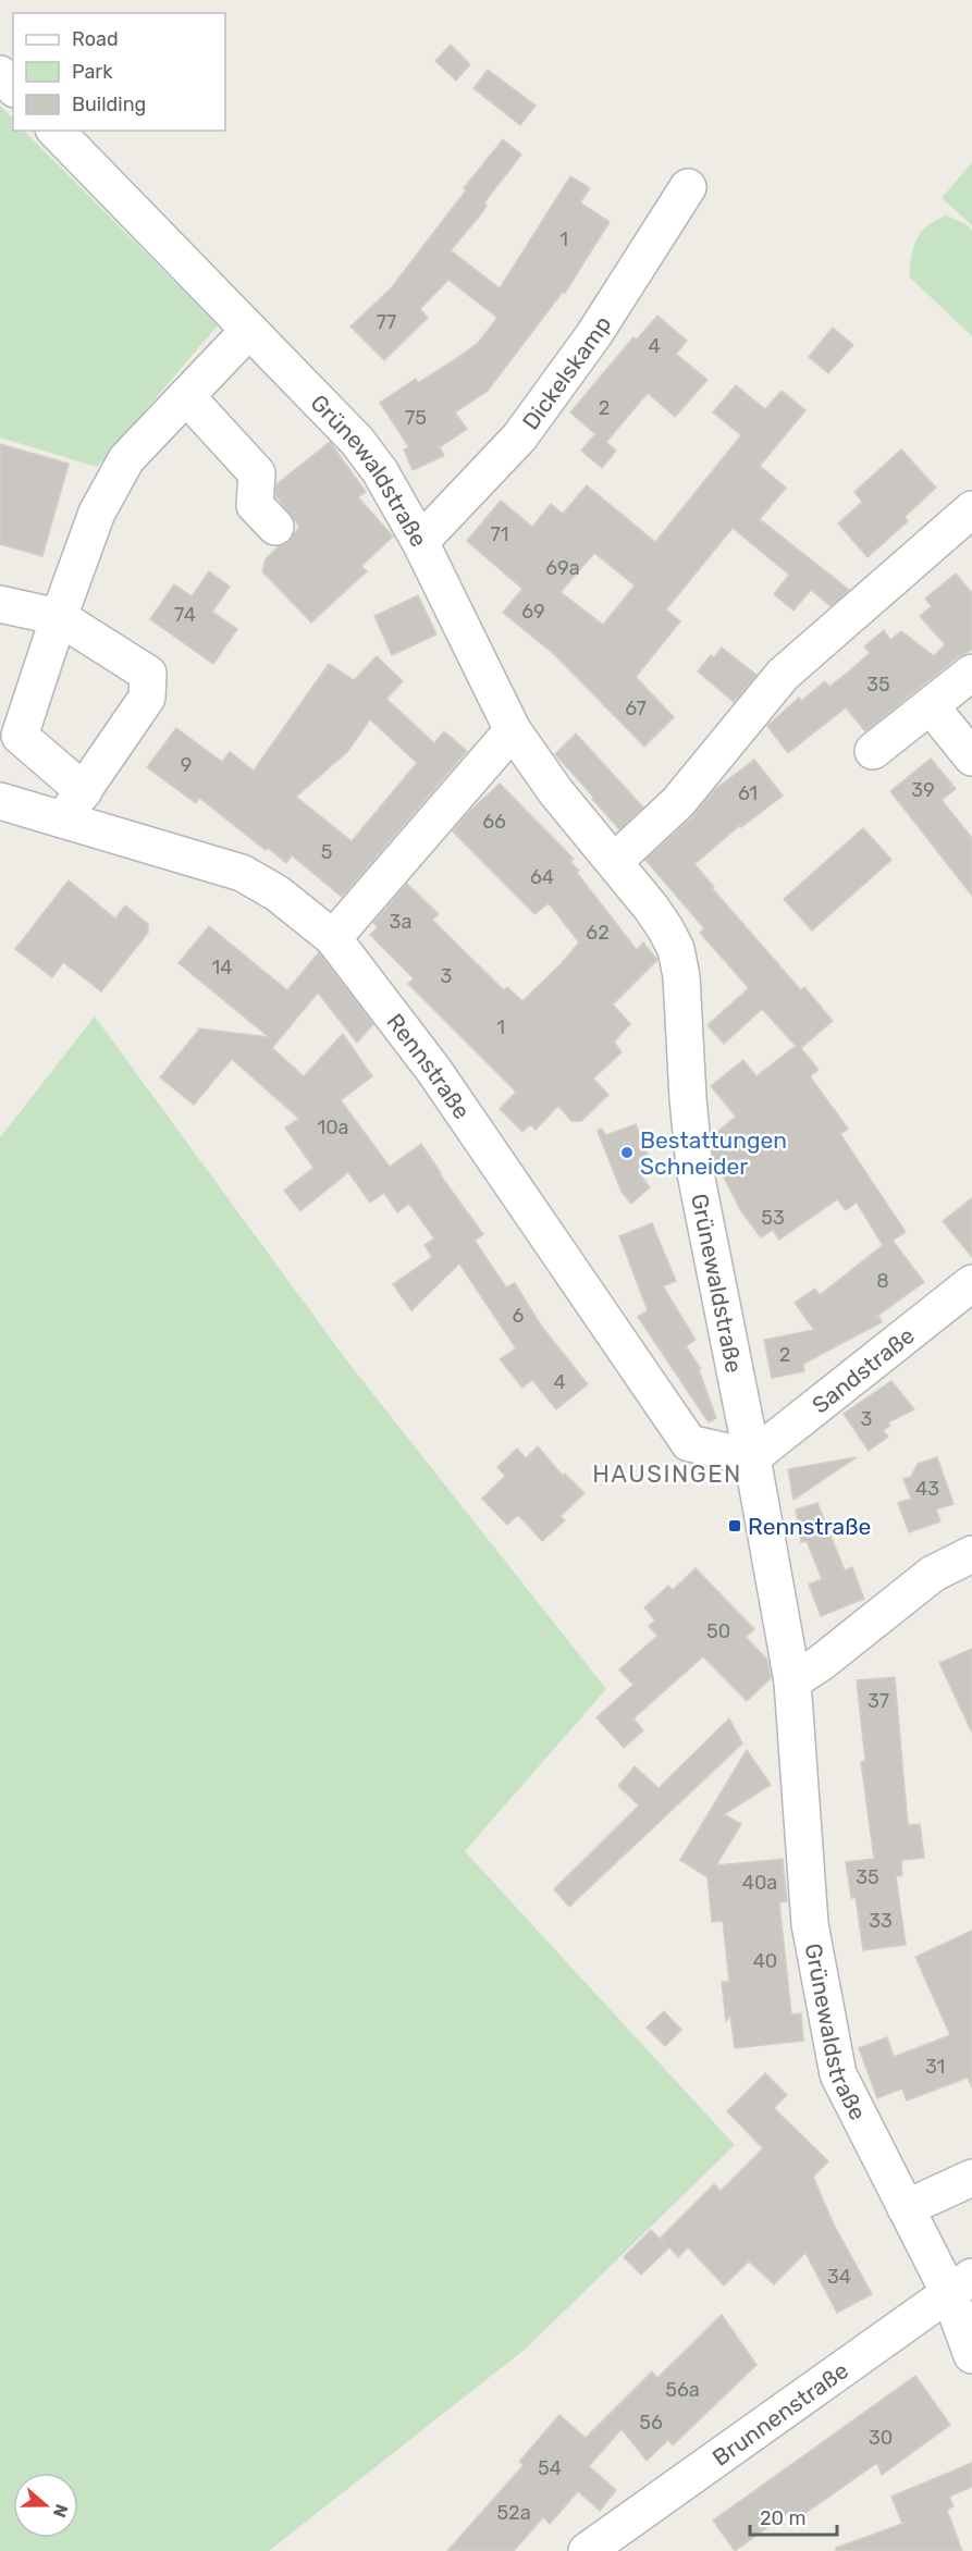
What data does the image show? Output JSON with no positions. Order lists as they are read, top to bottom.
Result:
{
  "streets": {
    "street": [
      "Dickelskamp",
      "Grünewaldstraße",
      "Rennstraße",
      "Sandstraße",
      "Brunnenstraße"
    ]
  },
  "crossings": [
    ["Dickelskamp", "Grünewaldstraße"],
    ["Grünewaldstraße", "Rennstraße"],
    ["Grünewaldstraße", "Sandstraße"],
    ["Grünewaldstraße", "Brunnenstraße"],
    ["Rennstraße", "Sandstraße"]
  ],
  "districts": ["HAUSINGEN"],
  "places": {
    "other": ["Bestattungen Schneider"],
    "transit": ["Rennstraße"]
  },
  "house_numbers": [
    "1",
    "77",
    "4",
    "2",
    "75",
    "71",
    "69a",
    "69",
    "74",
    "35",
    "67",
    "9",
    "39",
    "61",
    "66",
    "5",
    "64",
    "3a",
    "62",
    "14",
    "3",
    "1",
    "10a",
    "53",
    "8",
    "6",
    "2",
    "4",
    "3",
    "43",
    "50",
    "37",
    "35",
    "40a",
    "33",
    "40",
    "31",
    "34",
    "56a",
    "56",
    "30",
    "54",
    "52a"
  ],
  "legend": ["Road", "Park", "Building"],
  "scale_bar": "20 m",
  "north": "right"
}
